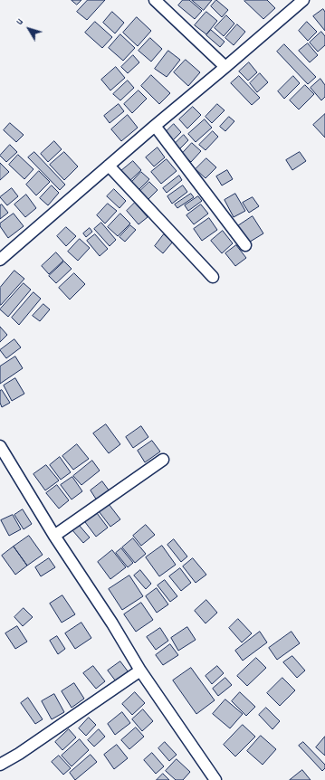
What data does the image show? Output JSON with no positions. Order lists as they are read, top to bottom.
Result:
{
  "north": "top left"
}
